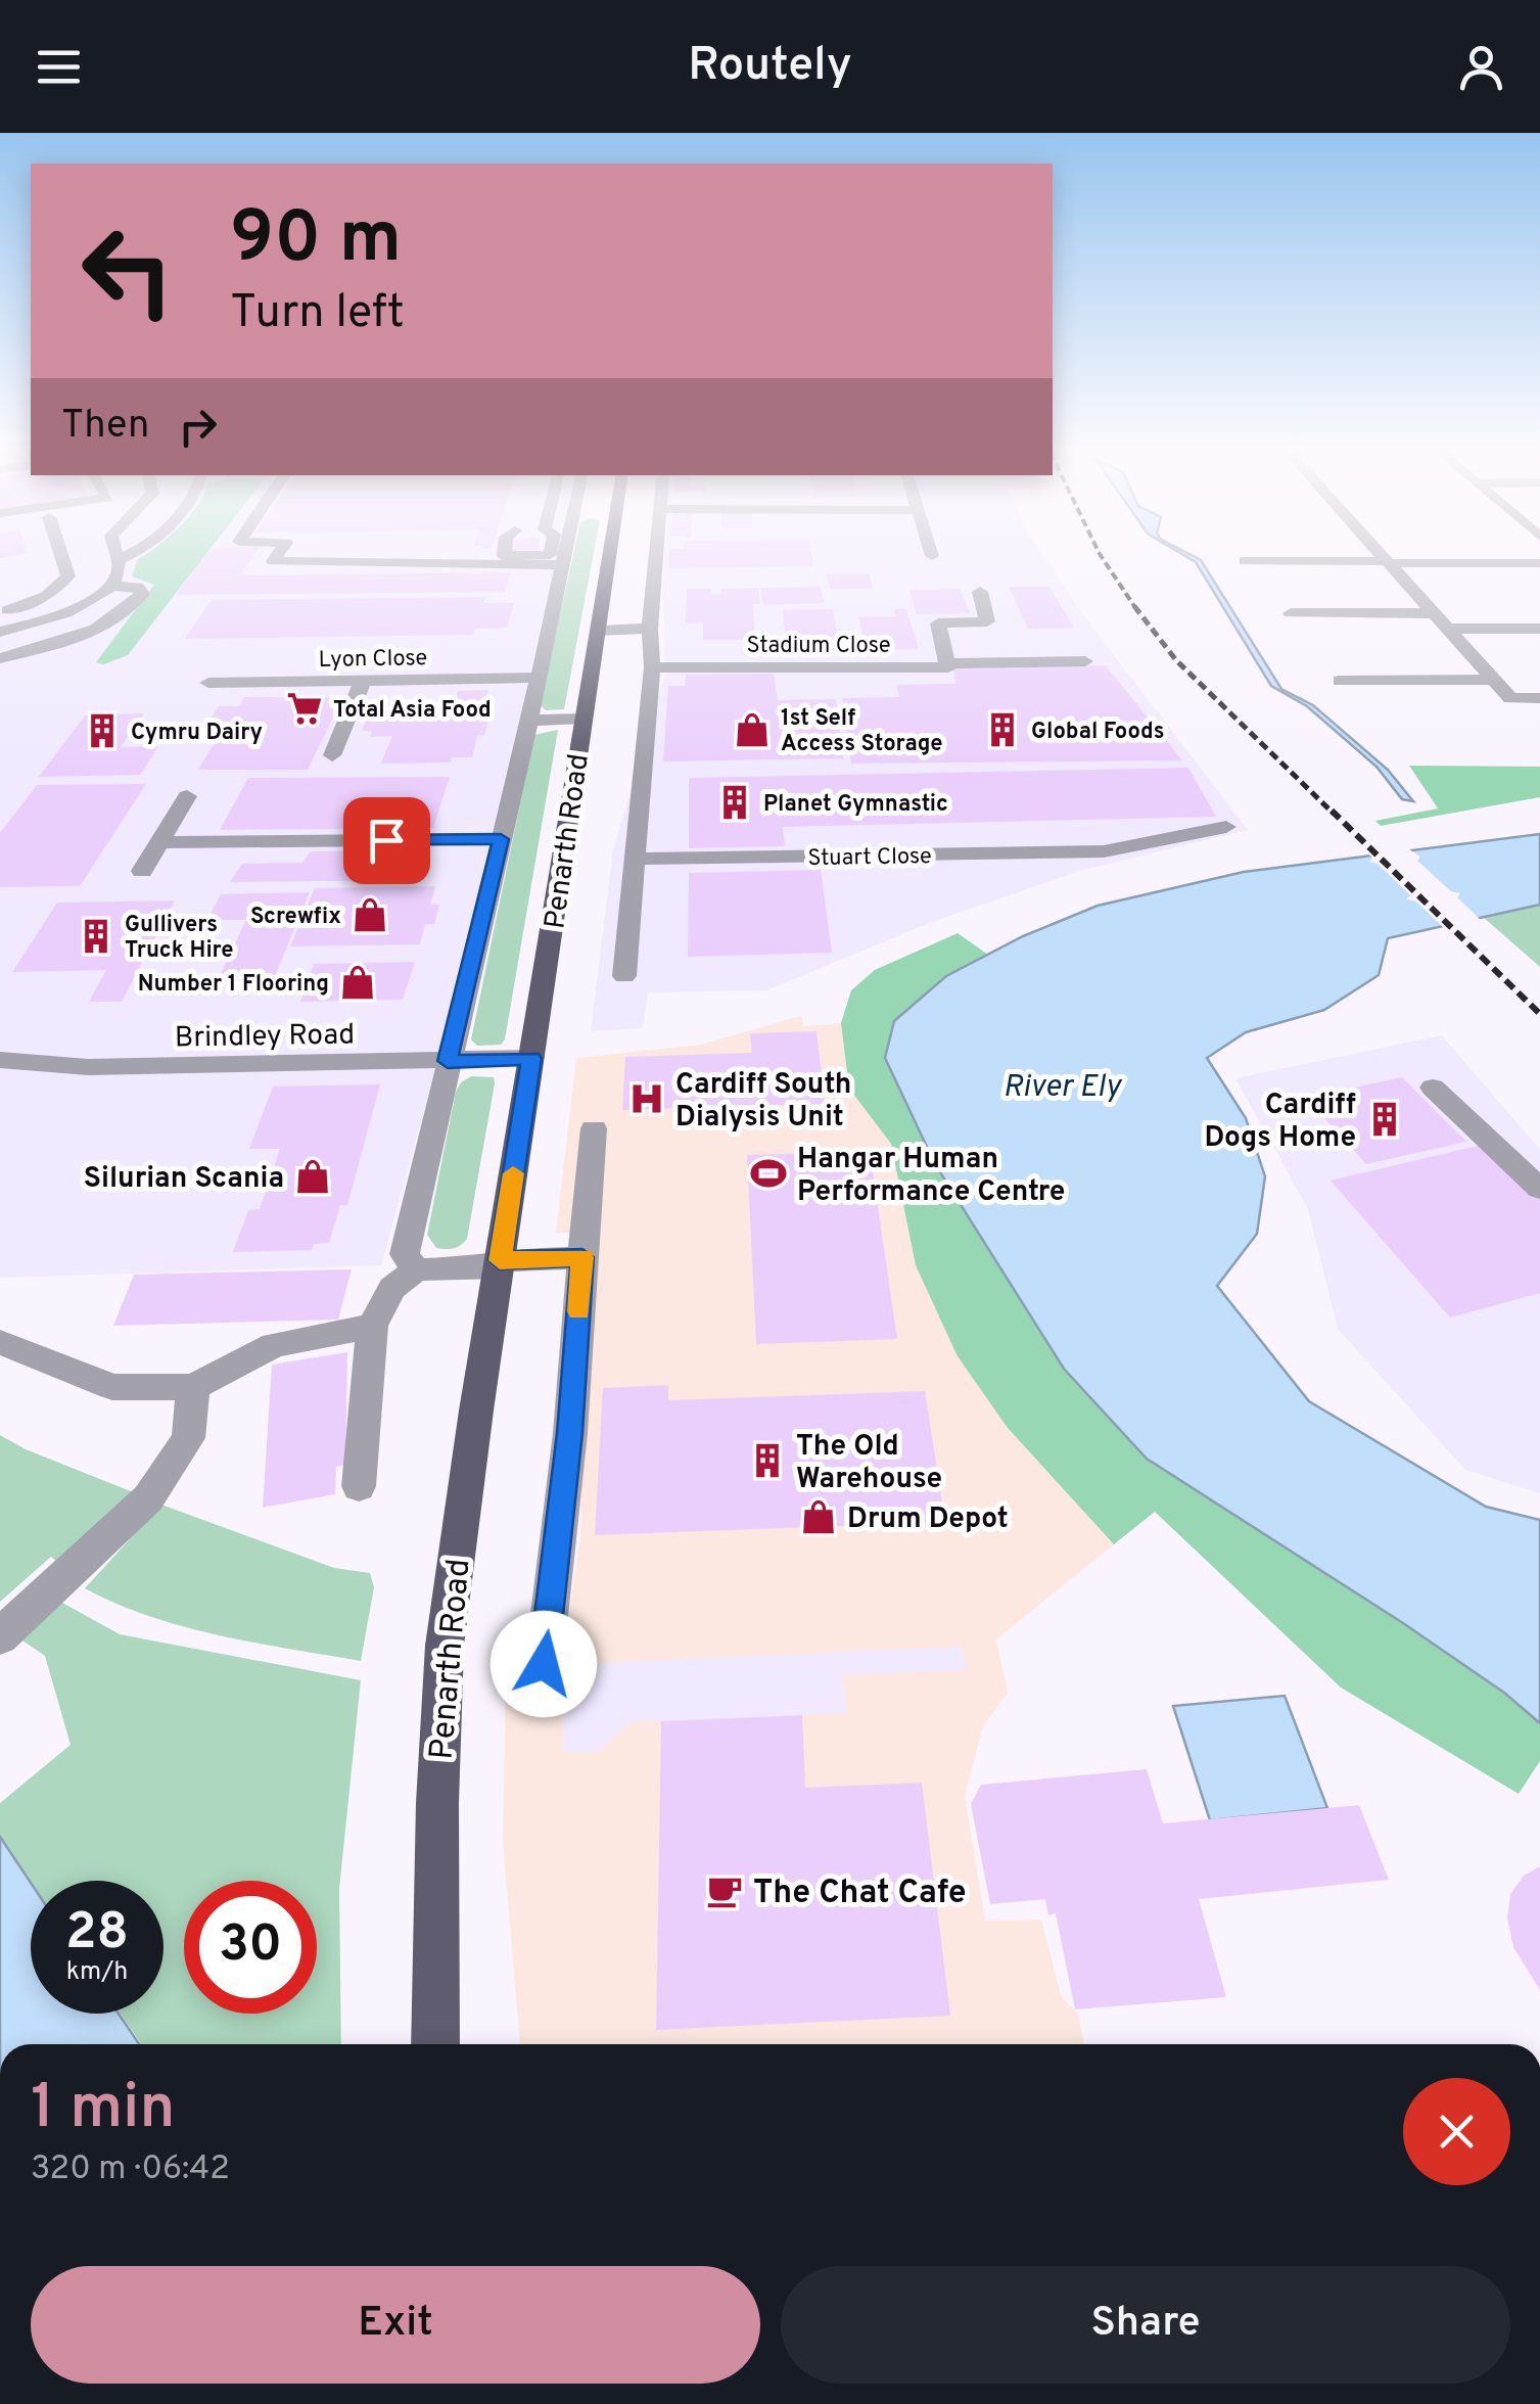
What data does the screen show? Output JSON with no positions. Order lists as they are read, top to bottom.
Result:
{
  "streets": {
    "main road": ["Penarth Road"],
    "street": [
      "Stadium Close",
      "Lyon Close",
      "Stuart Close",
      "Brindley Road"
    ]
  },
  "crossings": [
    ["Lyon Close", "Penarth Road"],
    ["Penarth Road", "Brindley Road"]
  ],
  "water": ["River Ely"],
  "places": {
    "supermarket": ["Total Asia Food"],
    "shop": [
      "1st Self Access Storage",
      "Screwfix",
      "Number 1 Flooring",
      "Silurian Scania",
      "Drum Depot"
    ],
    "building": [
      "Global Foods",
      "Cymru Dairy",
      "Planet Gymnastic",
      "Gullivers Truck Hire",
      "Cardiff Dogs Home",
      "The Old Warehouse"
    ],
    "hospital": ["Cardiff South Dialysis Unit"],
    "sports": ["Hangar Human Performance Centre"],
    "cafe": ["The Chat Cafe"]
  },
  "page": {
    "header": "Routely",
    "turn": ["90 m", "Turn left"],
    "then": "Then",
    "speed": "28 km/h",
    "limit": "30",
    "heading": ["1 min", "320 m · 06:42"],
    "buttons": ["Exit", "Share"]
  }
}
